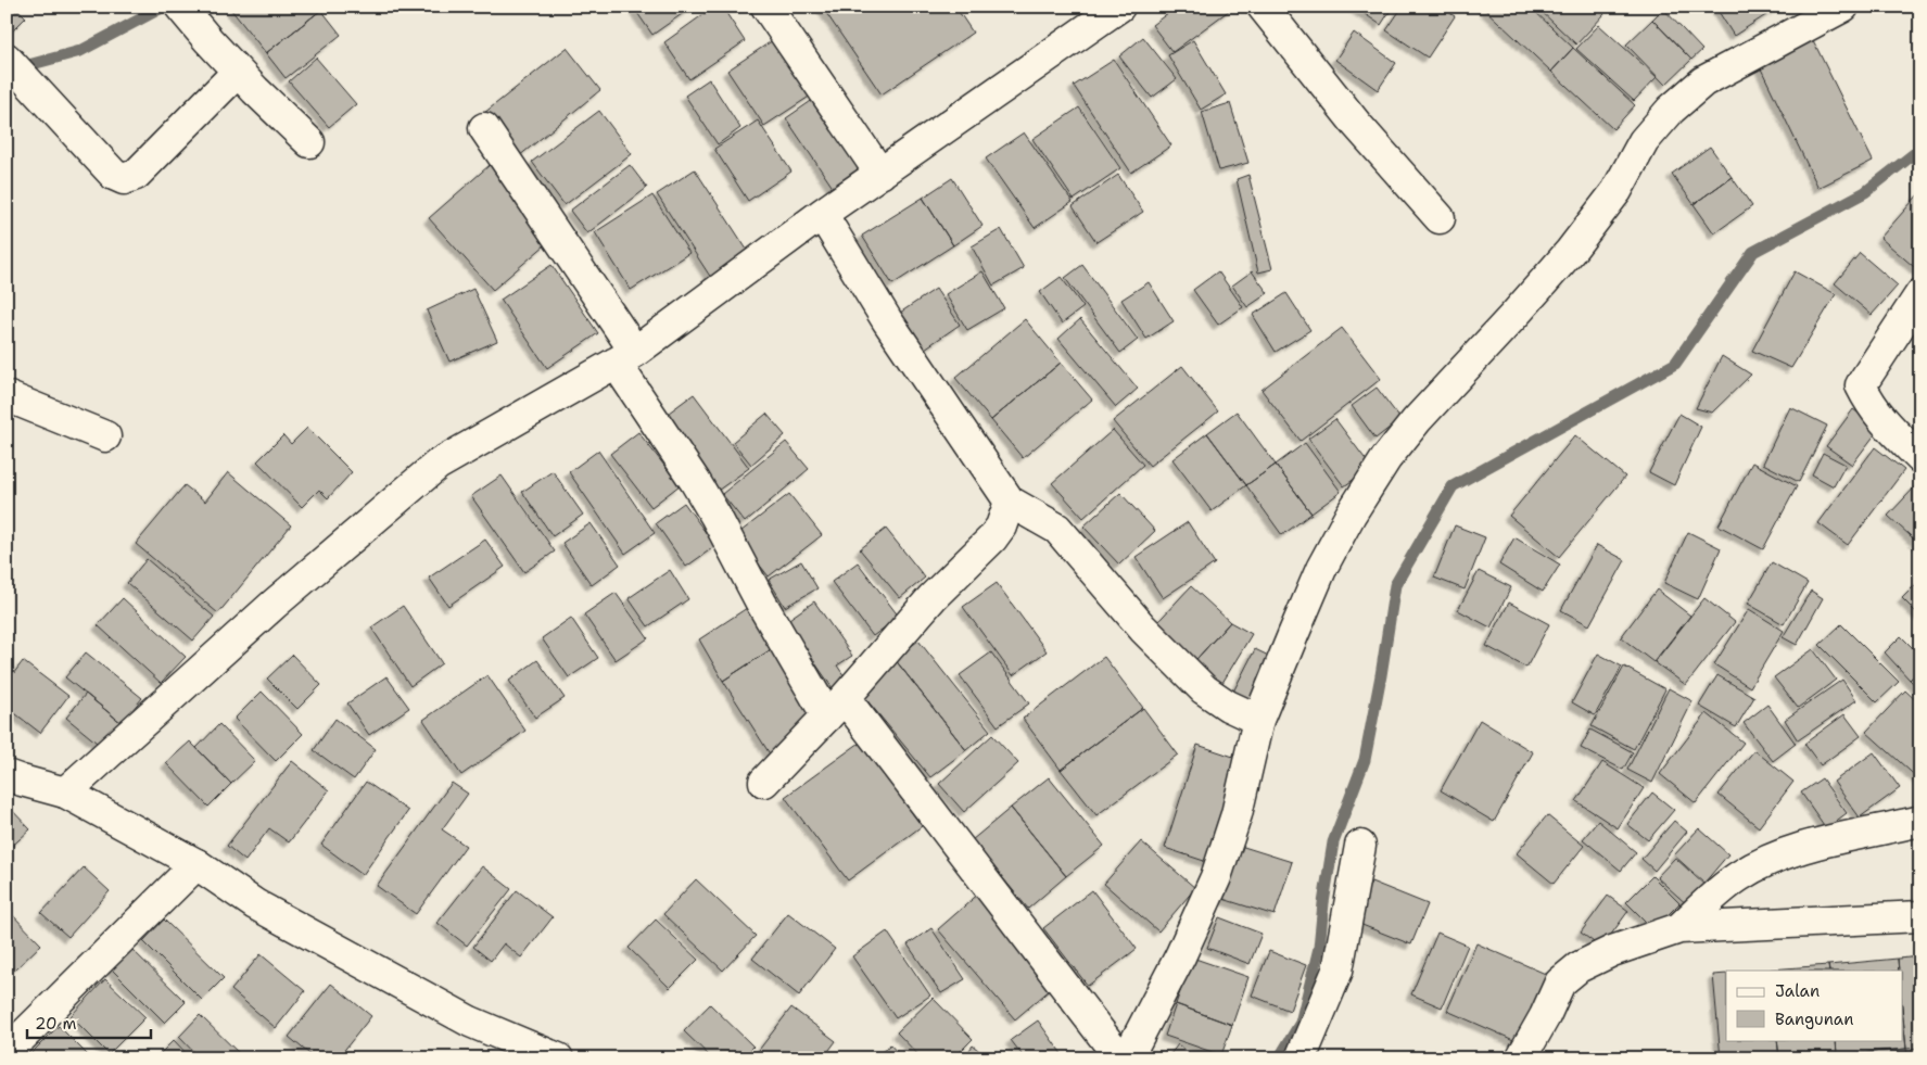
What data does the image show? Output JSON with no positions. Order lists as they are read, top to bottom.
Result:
{
  "legend": ["Jalan", "Bangunan"],
  "scale_bar": "20 m"
}
